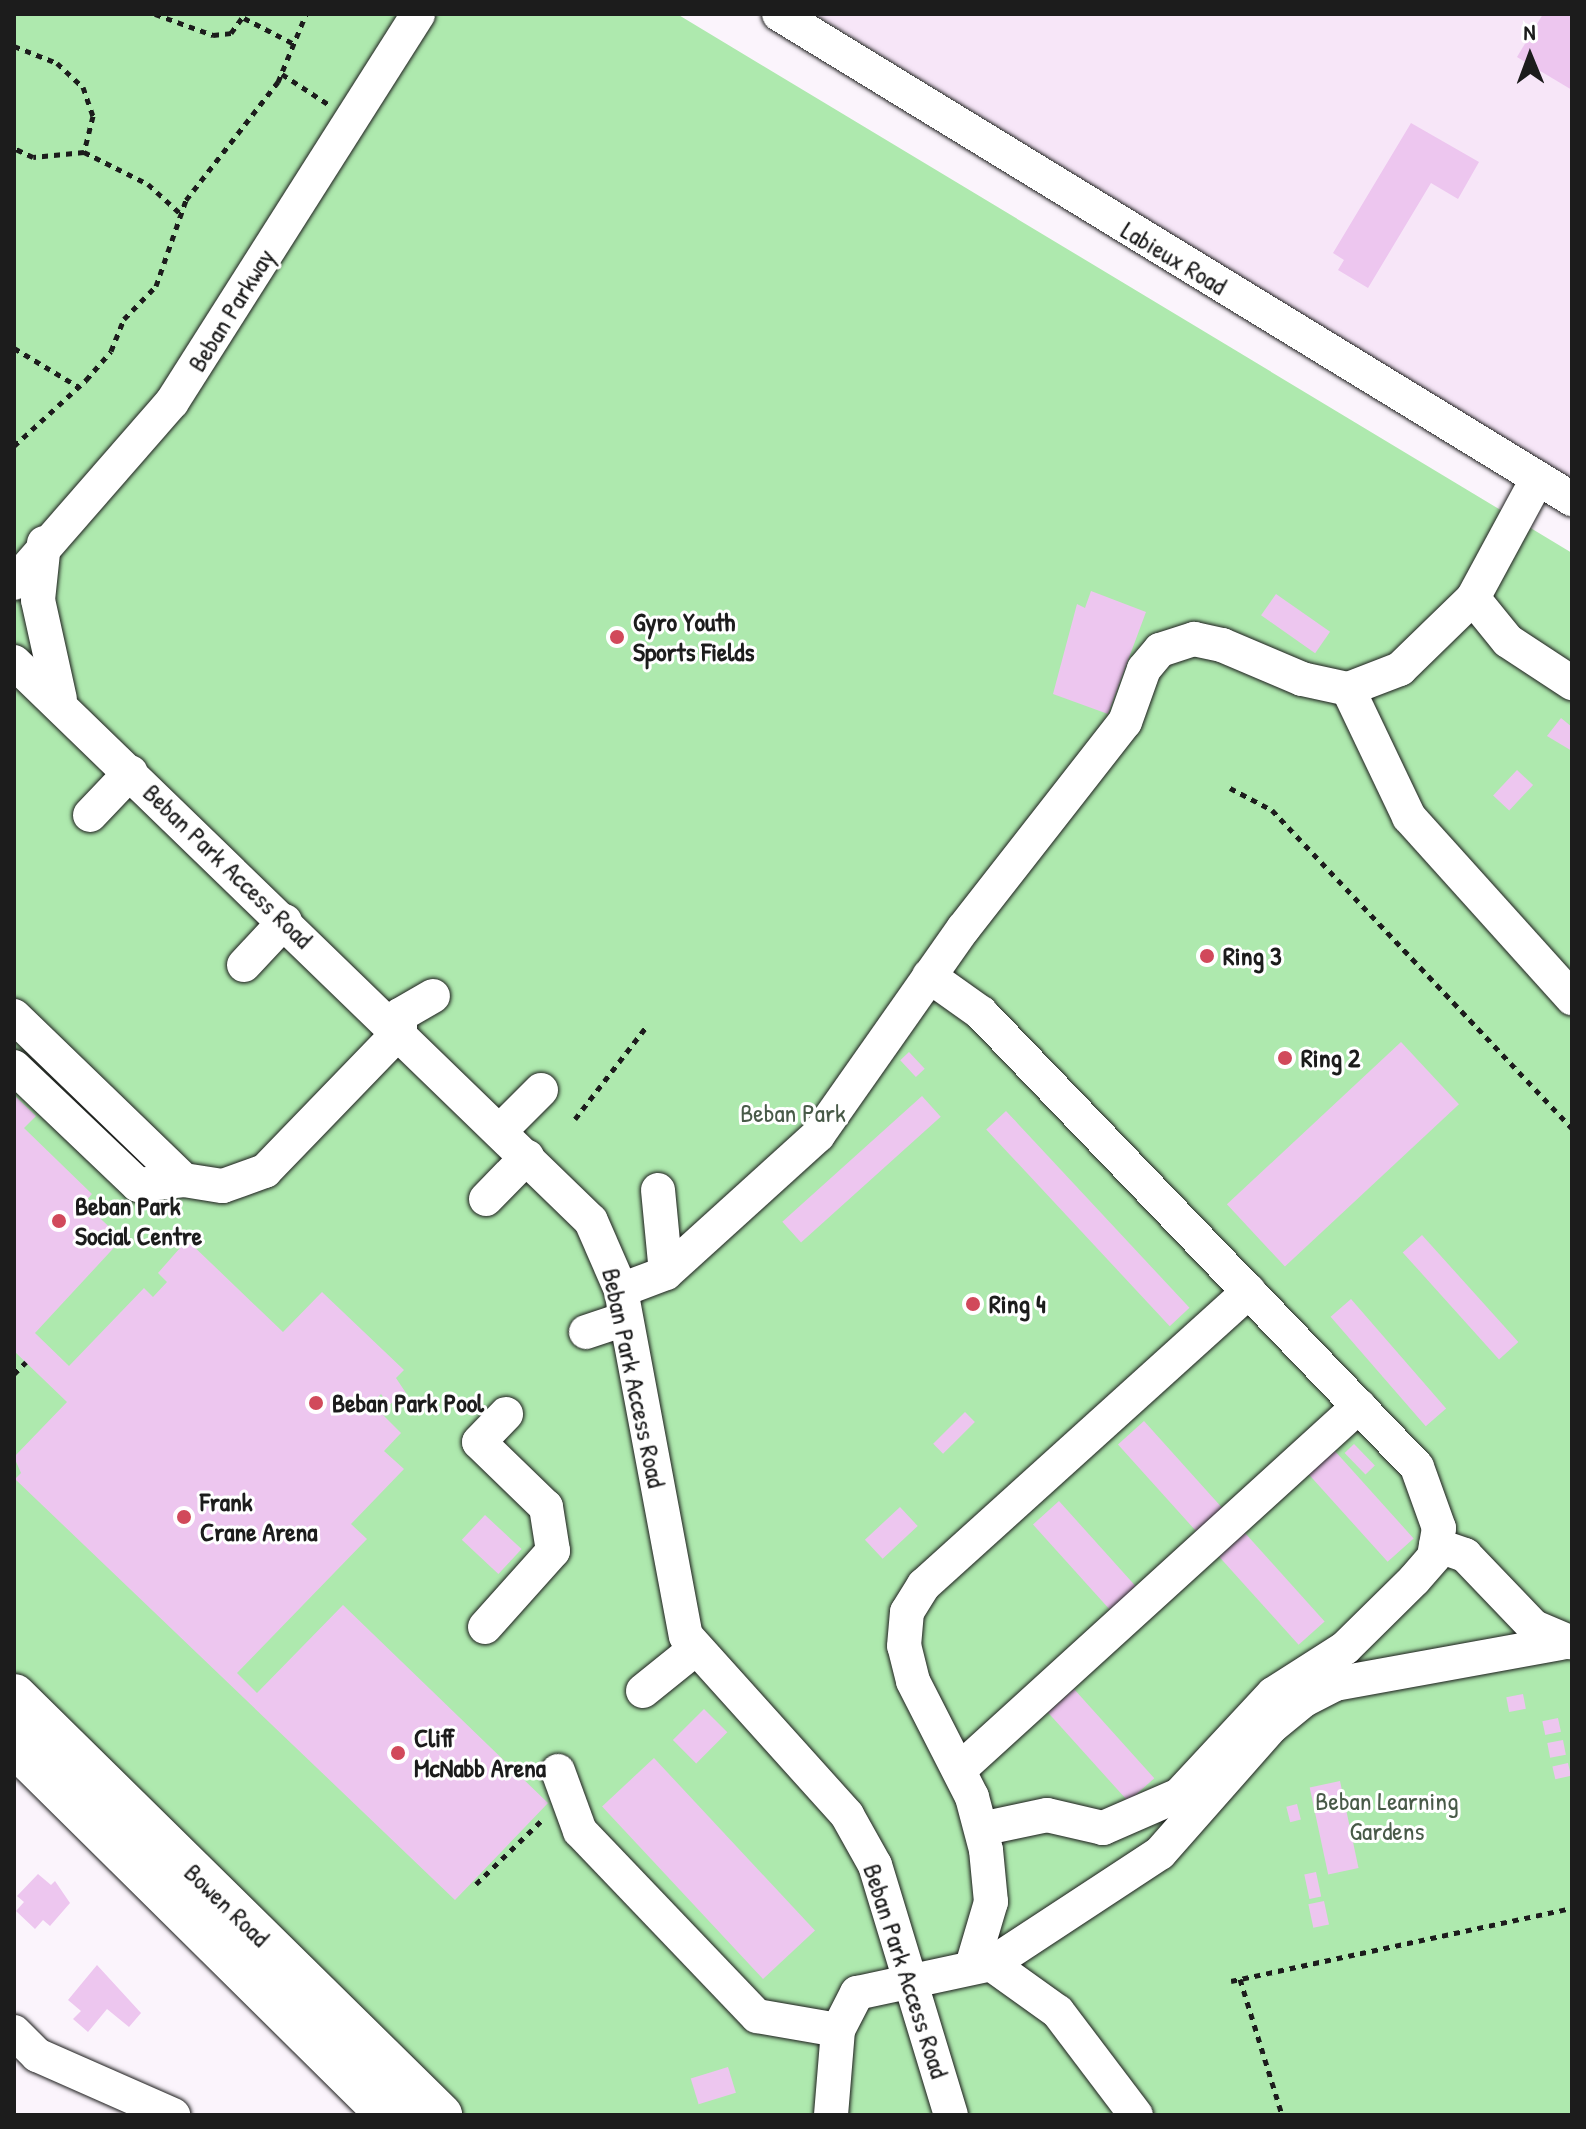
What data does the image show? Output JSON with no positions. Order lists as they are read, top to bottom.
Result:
{
  "streets": {
    "main road": ["Bowen Road"],
    "street": ["Labieux Road", "Beban Parkway", "Beban Park Access Road"]
  },
  "parks": ["Beban Park", "Beban Learning Gardens"],
  "places": [
    "Gyro Youth Sports Fields",
    "Ring 3",
    "Ring 2",
    "Beban Park Social Centre",
    "Ring 4",
    "Beban Park Pool",
    "Frank Crane Arena",
    "Cliff McNabb Arena"
  ],
  "north": "top"
}
